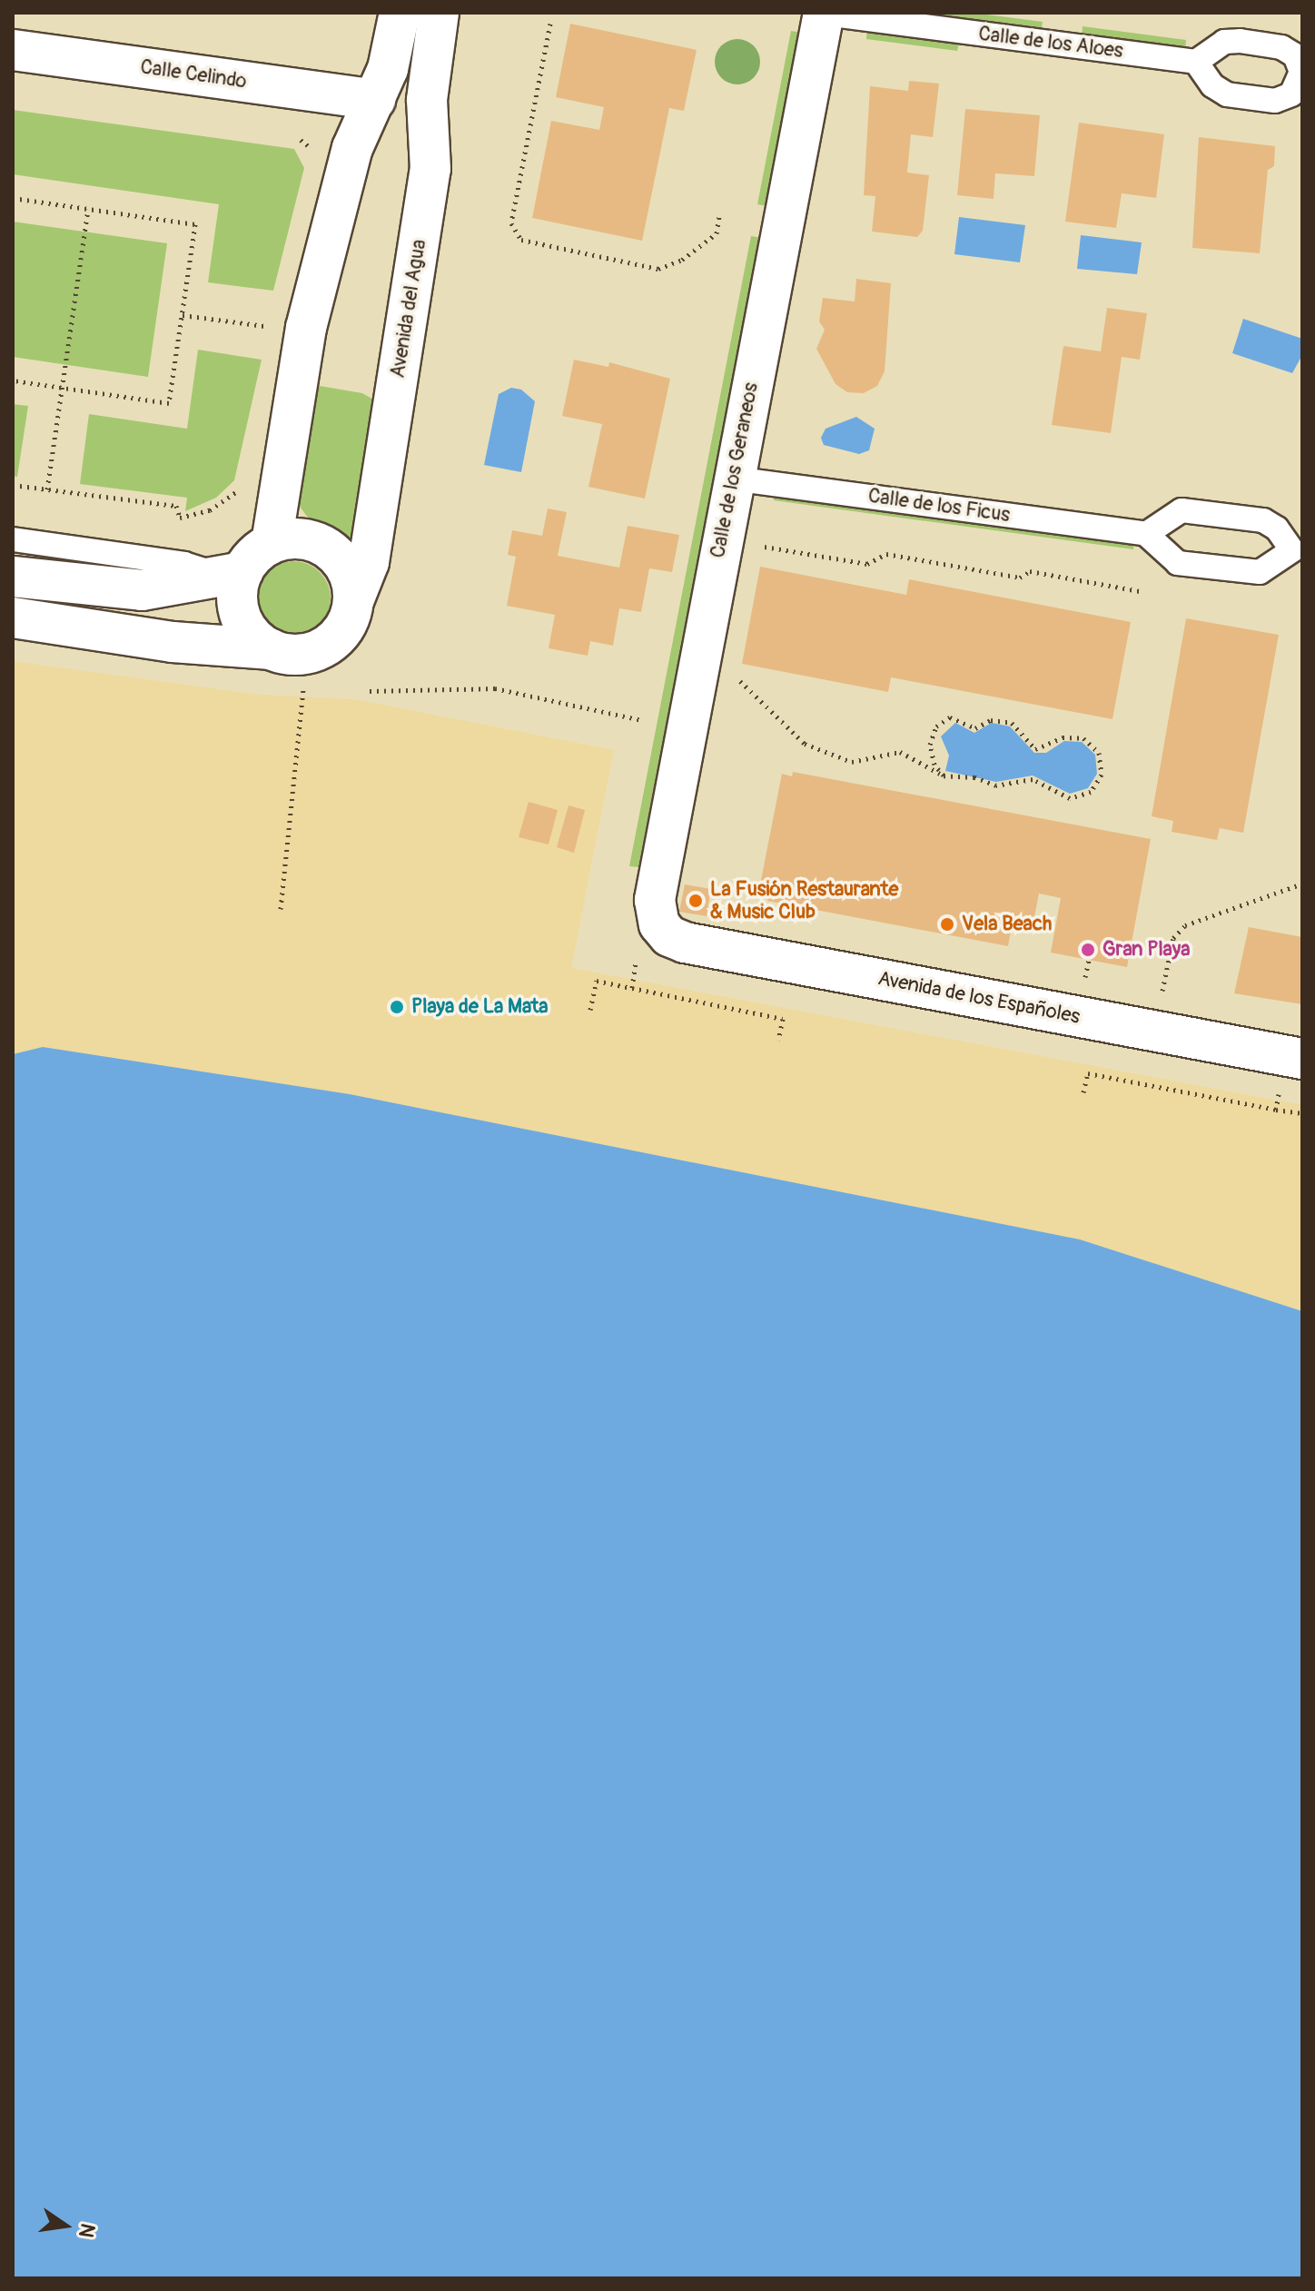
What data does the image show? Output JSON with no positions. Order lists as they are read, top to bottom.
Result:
{
  "streets": {
    "street": [
      "Calle Celindo",
      "Avenida del Agua",
      "Calle de los Geraneos",
      "Avenida de los Españoles"
    ],
    "lane": ["Calle de los Aloes", "Calle de los Ficus"]
  },
  "crossings": [
    ["Calle de los Aloes", "Calle de los Geraneos"],
    ["Calle de los Geraneos", "Calle de los Ficus"],
    ["Calle de los Geraneos", "Avenida de los Españoles"]
  ],
  "places": [
    "La Fusión Restaurante & Music Club",
    "Vela Beach",
    "Gran Playa",
    "Playa de La Mata"
  ],
  "north": "right"
}
